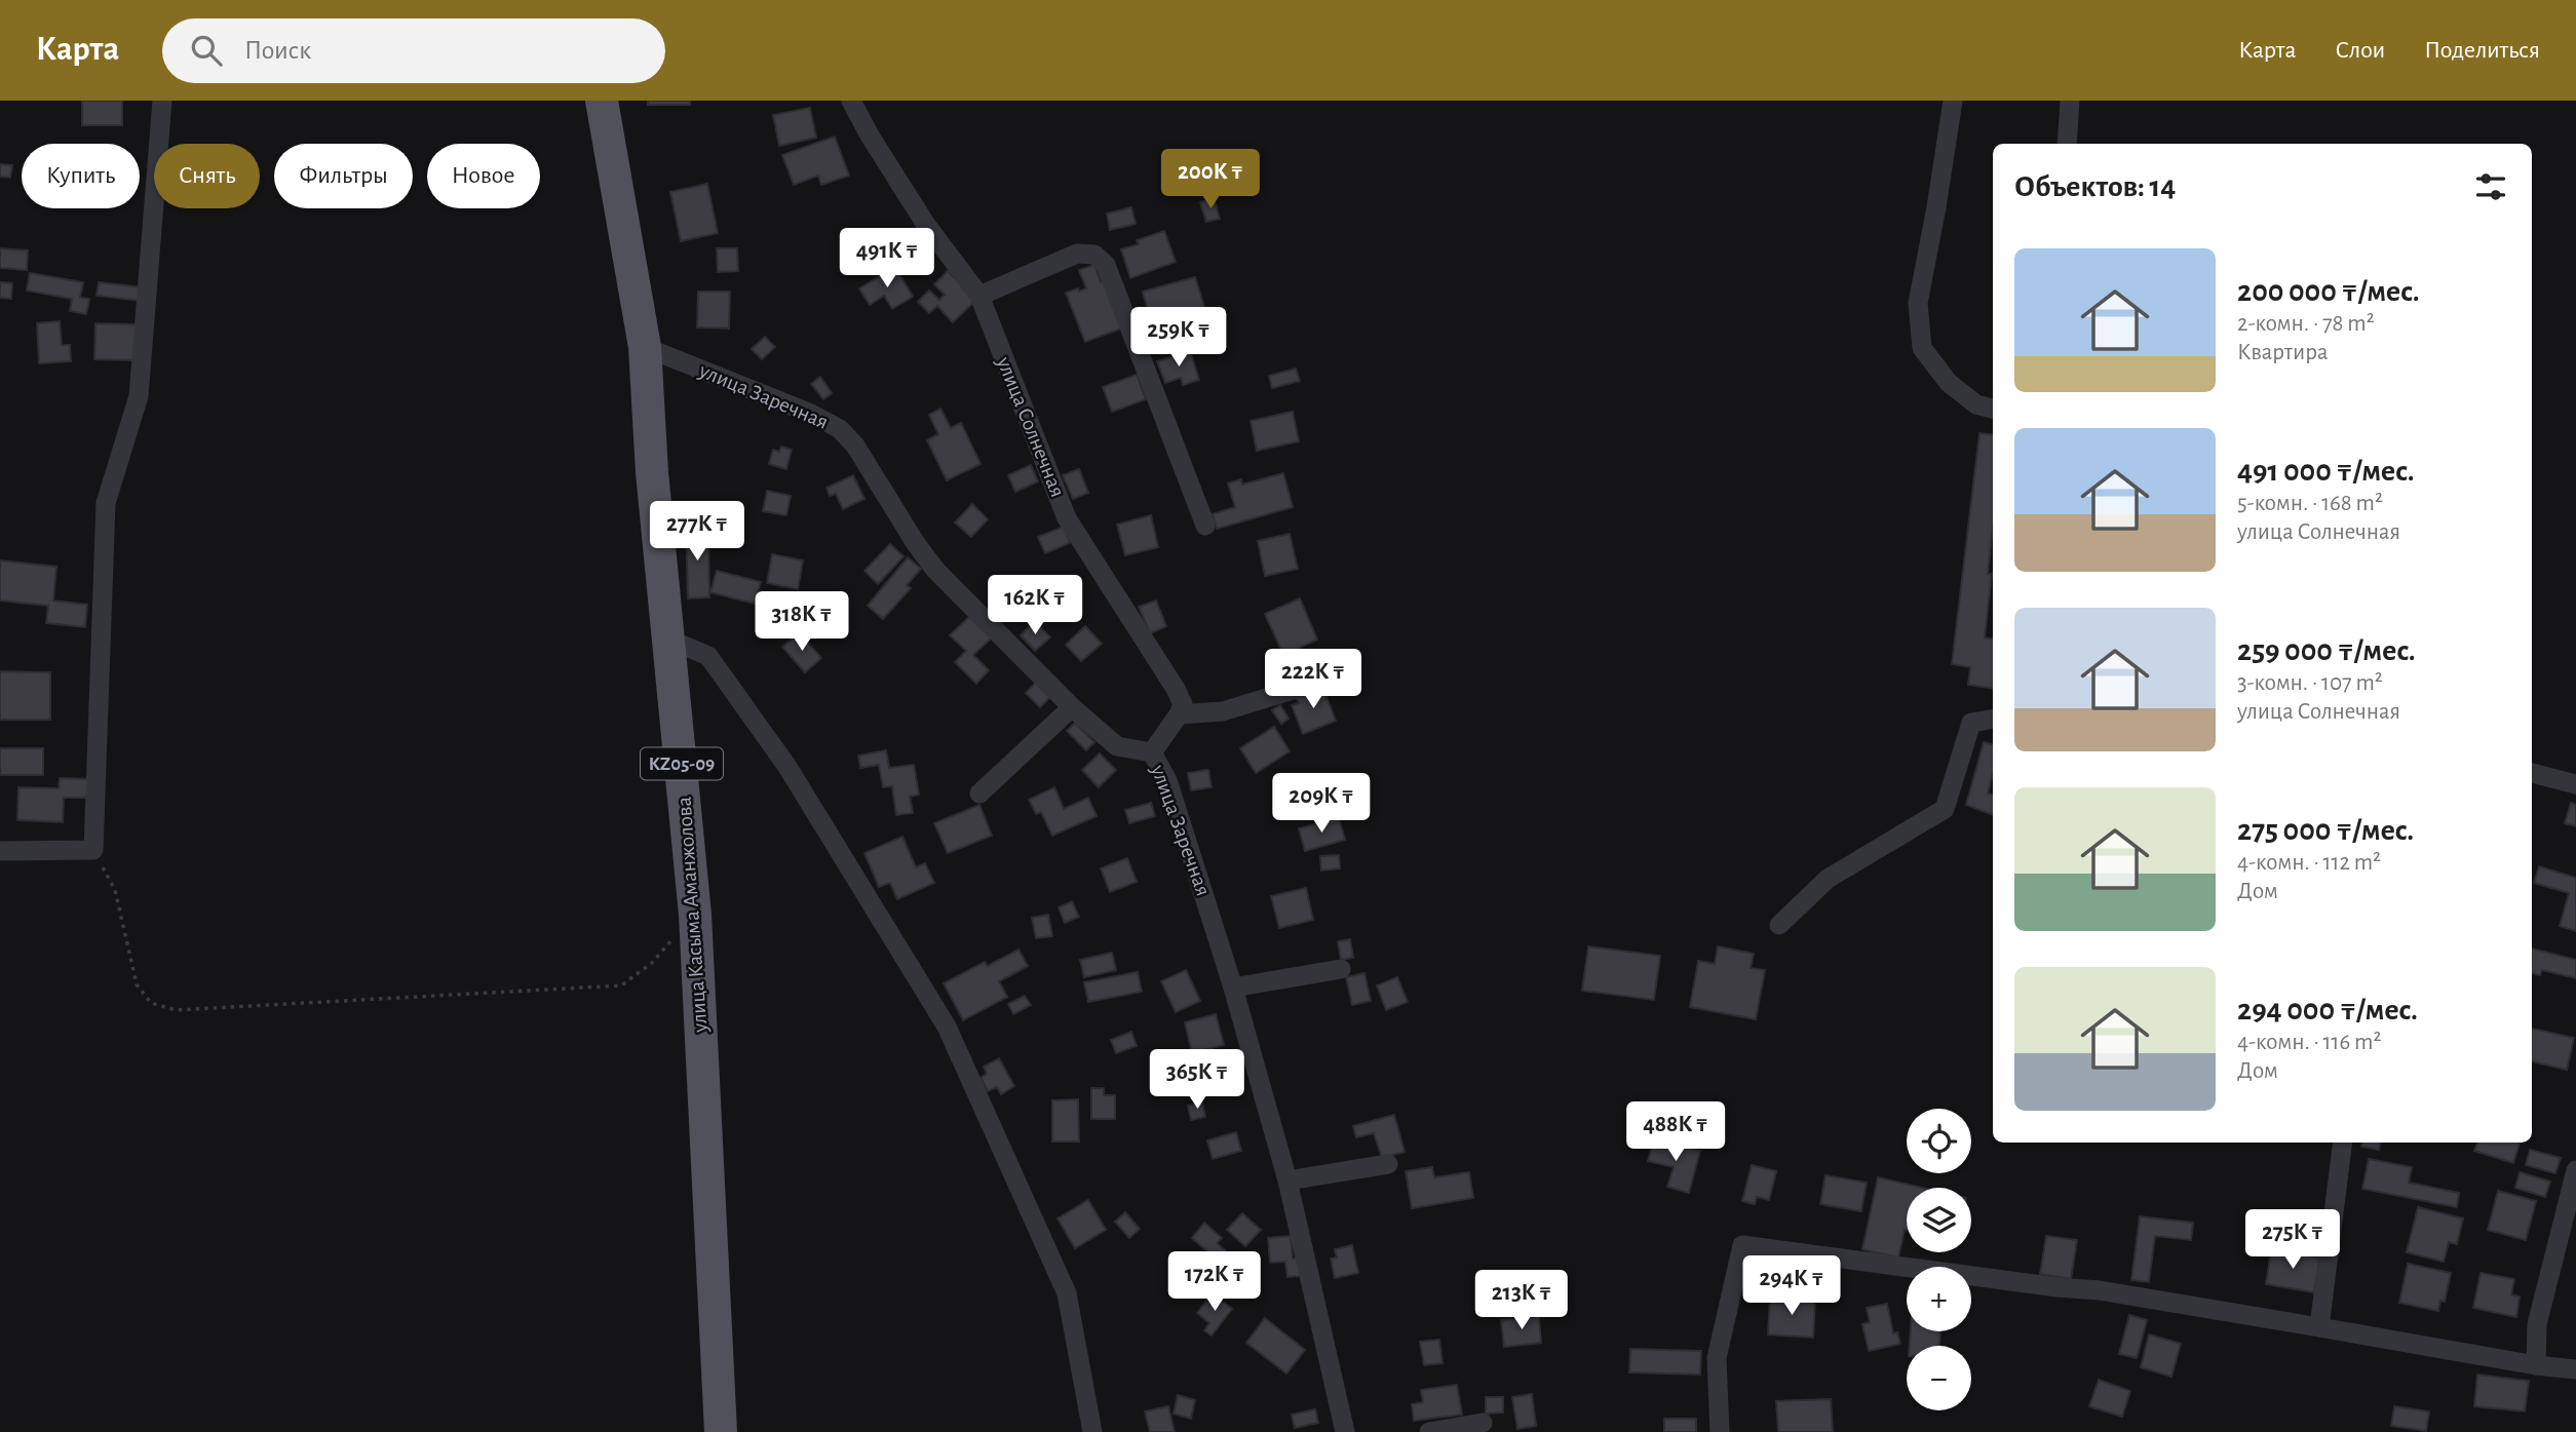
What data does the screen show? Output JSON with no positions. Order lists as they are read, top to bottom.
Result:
{
  "streets": {
    "main road": ["KZ05-09", "улица Касыма Аманжолова"],
    "street": ["улица Заречная", "улица Солнечная"]
  },
  "crossings": [
    ["улица Заречная", "улица Касыма Аманжолова"]
  ],
  "page": {
    "header": "Карта",
    "search": "Поиск",
    "nav": ["Карта", "Слои", "Поделиться"],
    "chip": [
      "Купить",
      "Снять",
      "Фильтры",
      "Новое"
    ],
    "heading": "Объектов: 14",
    "price": [
      "200K ₸",
      "491K ₸",
      "259K ₸",
      "277K ₸",
      "162K ₸",
      "318K ₸",
      "222K ₸",
      "209K ₸",
      "365K ₸",
      "488K ₸",
      "275K ₸",
      "172K ₸",
      "294K ₸",
      "213K ₸"
    ],
    "list": [
      {
        "name": "200 000 ₸/мес.",
        "note": "2-комн. · 78 m² · Квартира"
      },
      {
        "name": "491 000 ₸/мес.",
        "note": "5-комн. · 168 m² · улица Солнечная"
      },
      {
        "name": "259 000 ₸/мес.",
        "note": "3-комн. · 107 m² · улица Солнечная"
      },
      {
        "name": "275 000 ₸/мес.",
        "note": "4-комн. · 112 m² · Дом"
      },
      {
        "name": "294 000 ₸/мес.",
        "note": "4-комн. · 116 m² · Дом"
      }
    ],
    "map_buttons": ["+", "−"]
  }
}
